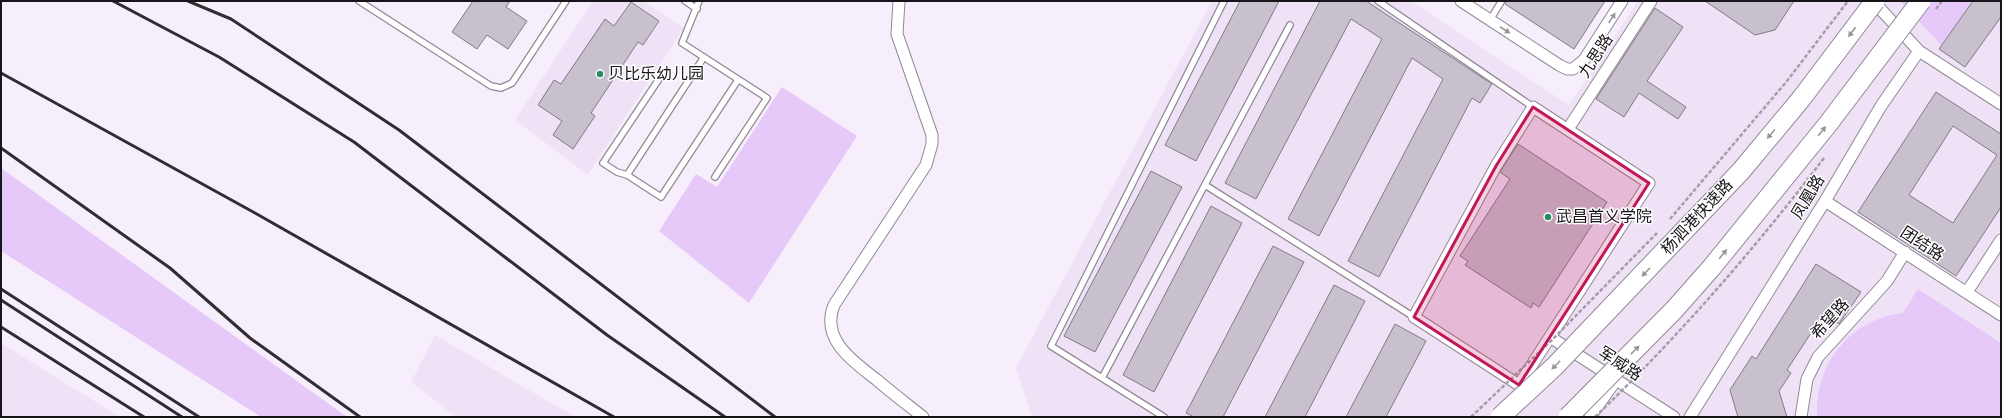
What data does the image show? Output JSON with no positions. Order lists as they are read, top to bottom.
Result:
{
  "streets": {
    "highway": ["杨泗港快速路"],
    "street": [
      "九思路",
      "凤凰路",
      "团结路",
      "希望路",
      "军威路"
    ]
  },
  "crossings": [
    ["凤凰路", "团结路"],
    ["团结路", "希望路"]
  ],
  "places": ["贝比乐幼儿园", "武昌首义学院"]
}
